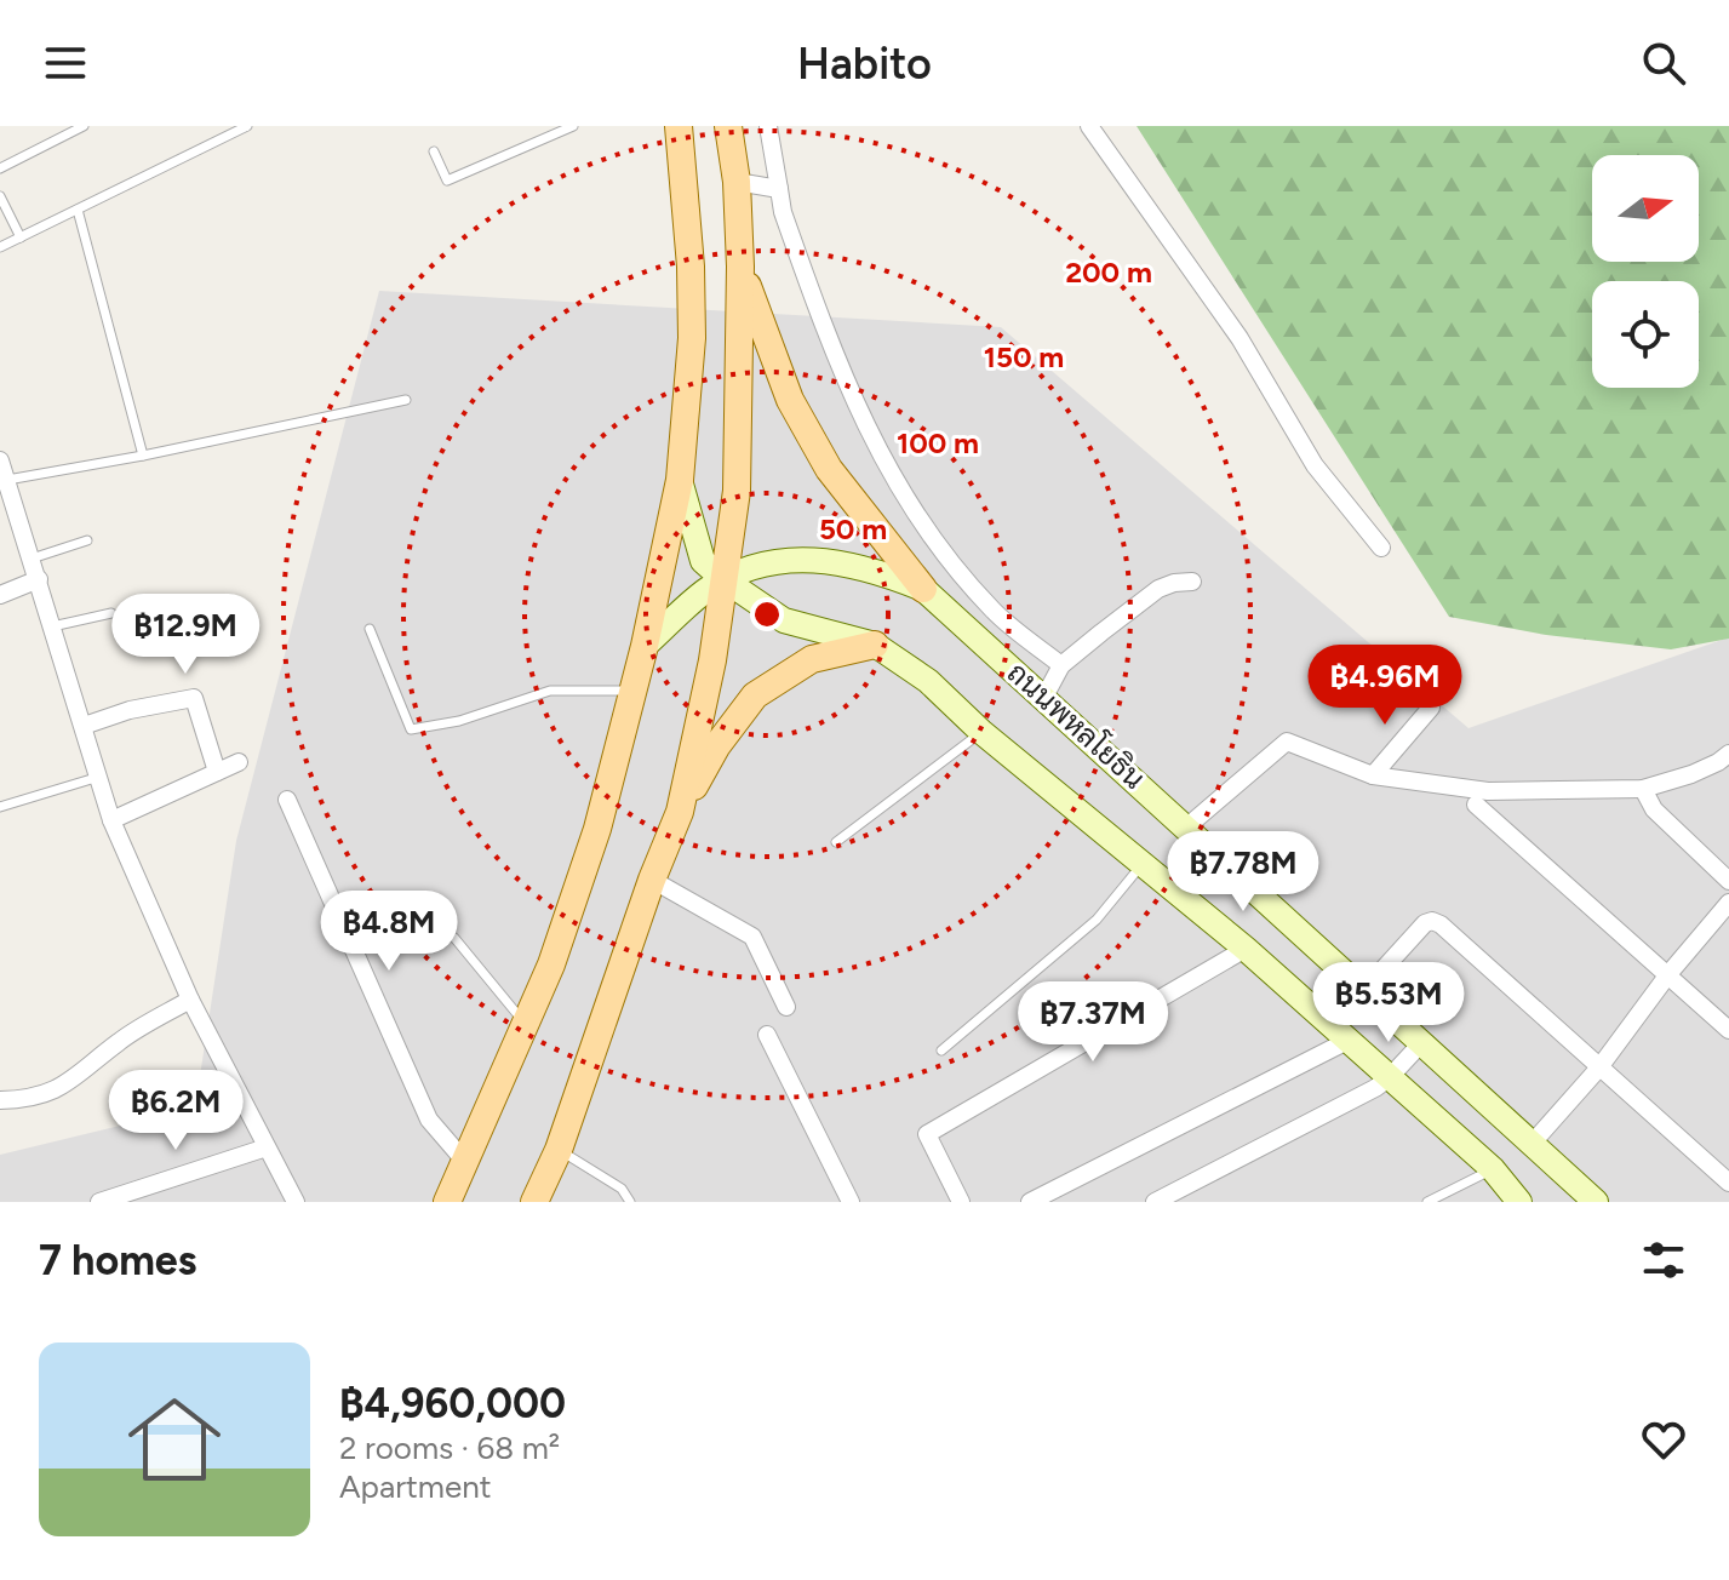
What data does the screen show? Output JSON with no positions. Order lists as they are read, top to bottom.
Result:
{
  "streets": {
    "main road": ["ถนนพหลโยธิน"]
  },
  "north": "right",
  "page": {
    "header": "Habito",
    "price": [
      "฿12.9M",
      "฿4.96M",
      "฿7.78M",
      "฿4.8M",
      "฿5.53M",
      "฿7.37M",
      "฿6.2M"
    ],
    "heading": "7 homes",
    "list": [
      {
        "name": "฿4,960,000",
        "note": "2 rooms · 68 m² · Apartment"
      }
    ]
  },
  "rings": [
    "200 m",
    "150 m",
    "100 m",
    "50 m"
  ]
}
